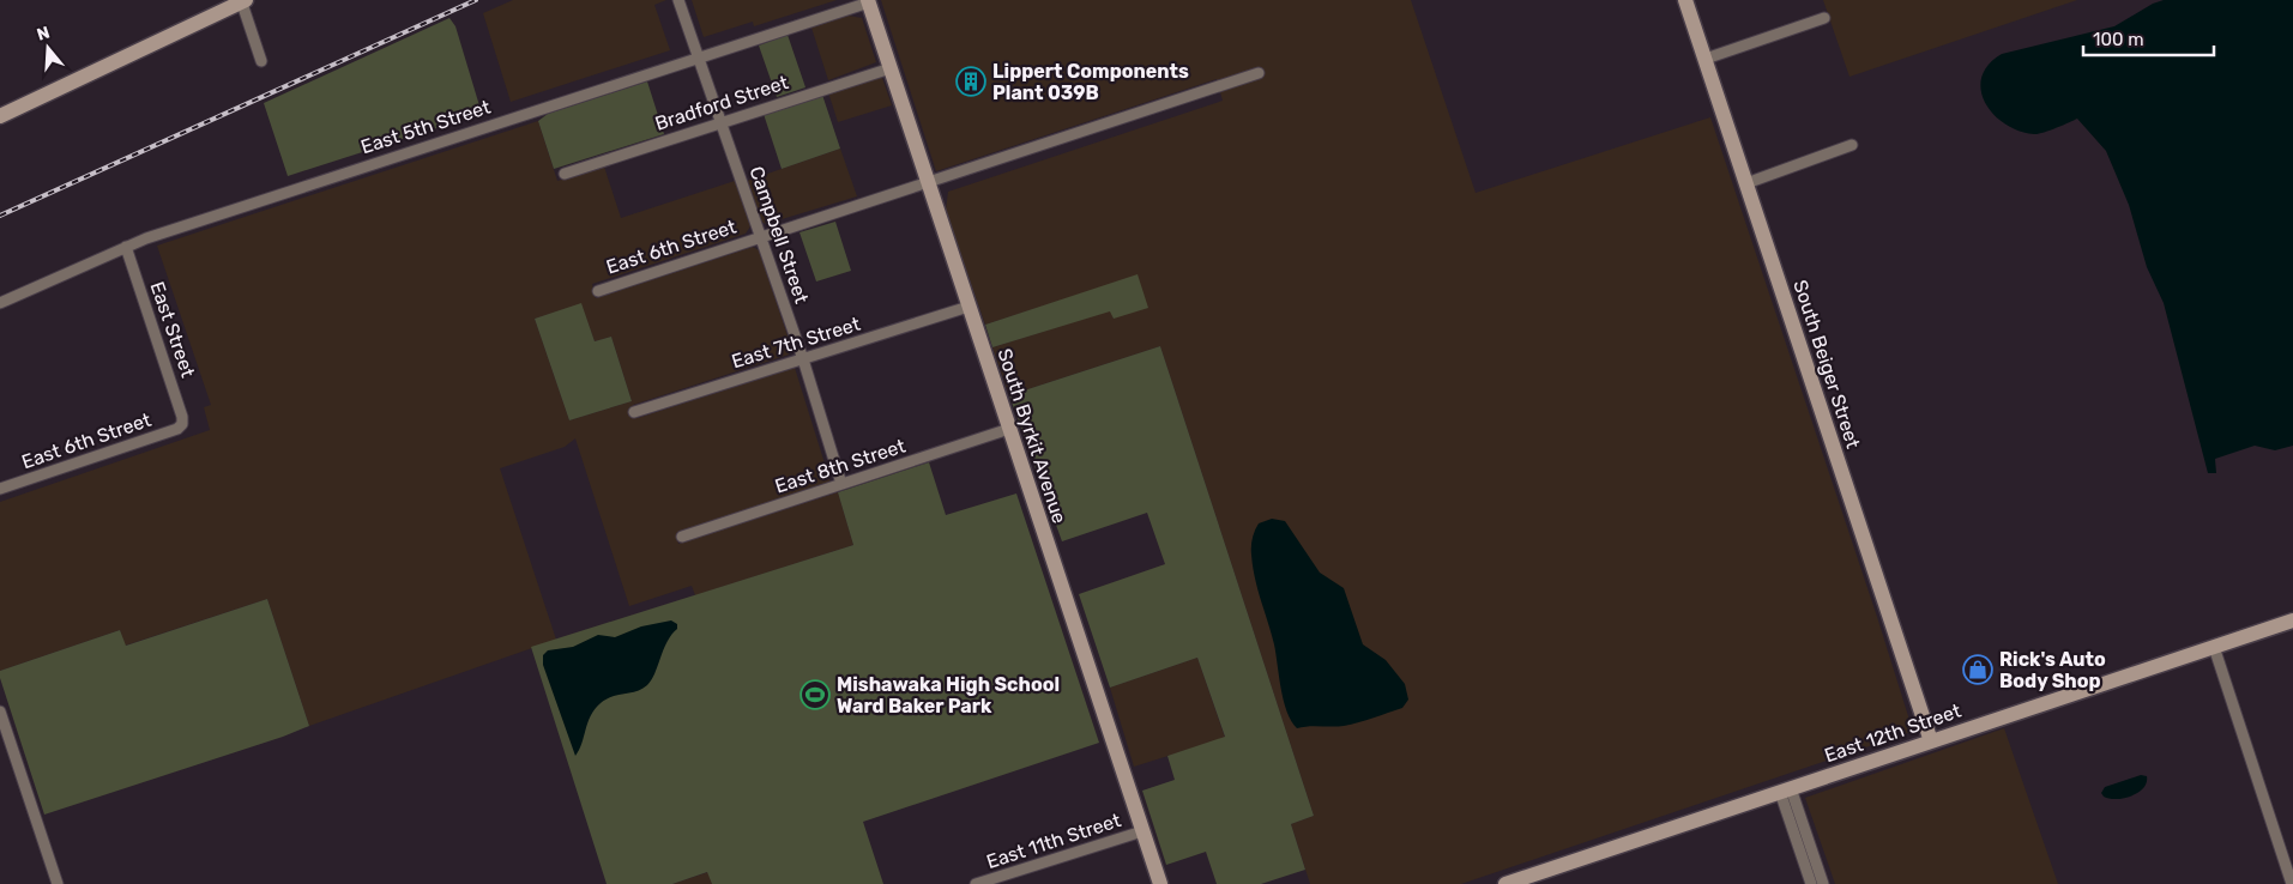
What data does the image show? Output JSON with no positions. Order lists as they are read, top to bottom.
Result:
{
  "streets": {
    "street": [
      "Bradford Street",
      "East 5th Street",
      "Campbell Street",
      "East 6th Street",
      "East Street",
      "East 7th Street",
      "South Beiger Street",
      "South Byrkit Avenue",
      "East 8th Street",
      "East 12th Street",
      "East 11th Street"
    ]
  },
  "crossings": [
    ["Bradford Street", "Campbell Street"],
    ["Bradford Street", "South Byrkit Avenue"],
    ["East 5th Street", "Campbell Street"],
    ["East 5th Street", "East Street"],
    ["East 5th Street", "South Byrkit Avenue"],
    ["Campbell Street", "East 6th Street"],
    ["Campbell Street", "East 7th Street"],
    ["Campbell Street", "East 8th Street"],
    ["East 6th Street", "East Street"],
    ["East 6th Street", "South Byrkit Avenue"],
    ["East 7th Street", "South Byrkit Avenue"],
    ["South Beiger Street", "East 12th Street"],
    ["South Byrkit Avenue", "East 8th Street"],
    ["South Byrkit Avenue", "East 11th Street"]
  ],
  "places": {
    "building": ["Lippert Components Plant 039B"],
    "shop": ["Rick's Auto Body Shop"],
    "sports": ["Mishawaka High School Ward Baker Park"]
  },
  "scale_bar": "100 m",
  "north": "top"
}
